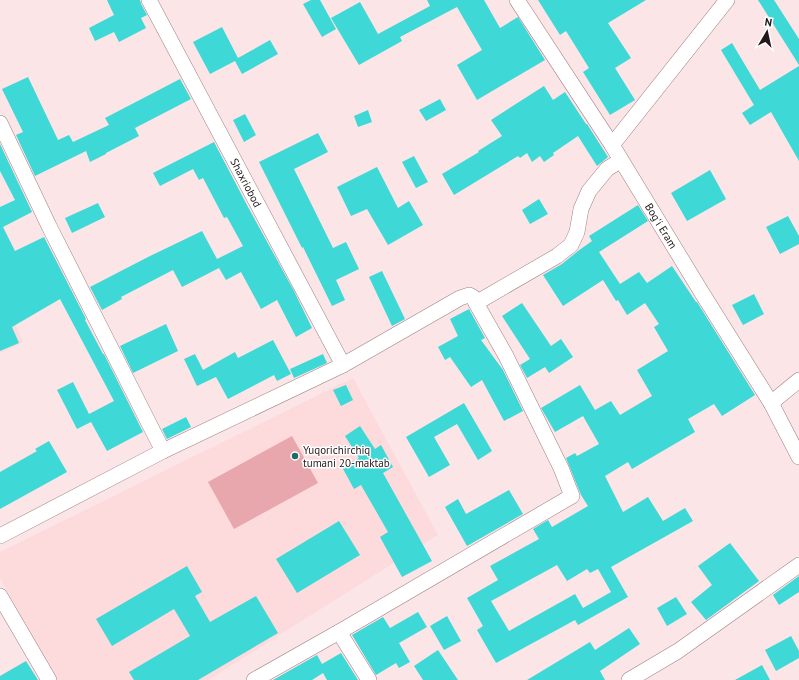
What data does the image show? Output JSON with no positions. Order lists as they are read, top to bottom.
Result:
{
  "streets": {
    "street": ["Shaxriobod", "Bog'i Eram"]
  },
  "places": ["Yuqorichirchiq tumani 20-maktab"],
  "north": "top"
}
